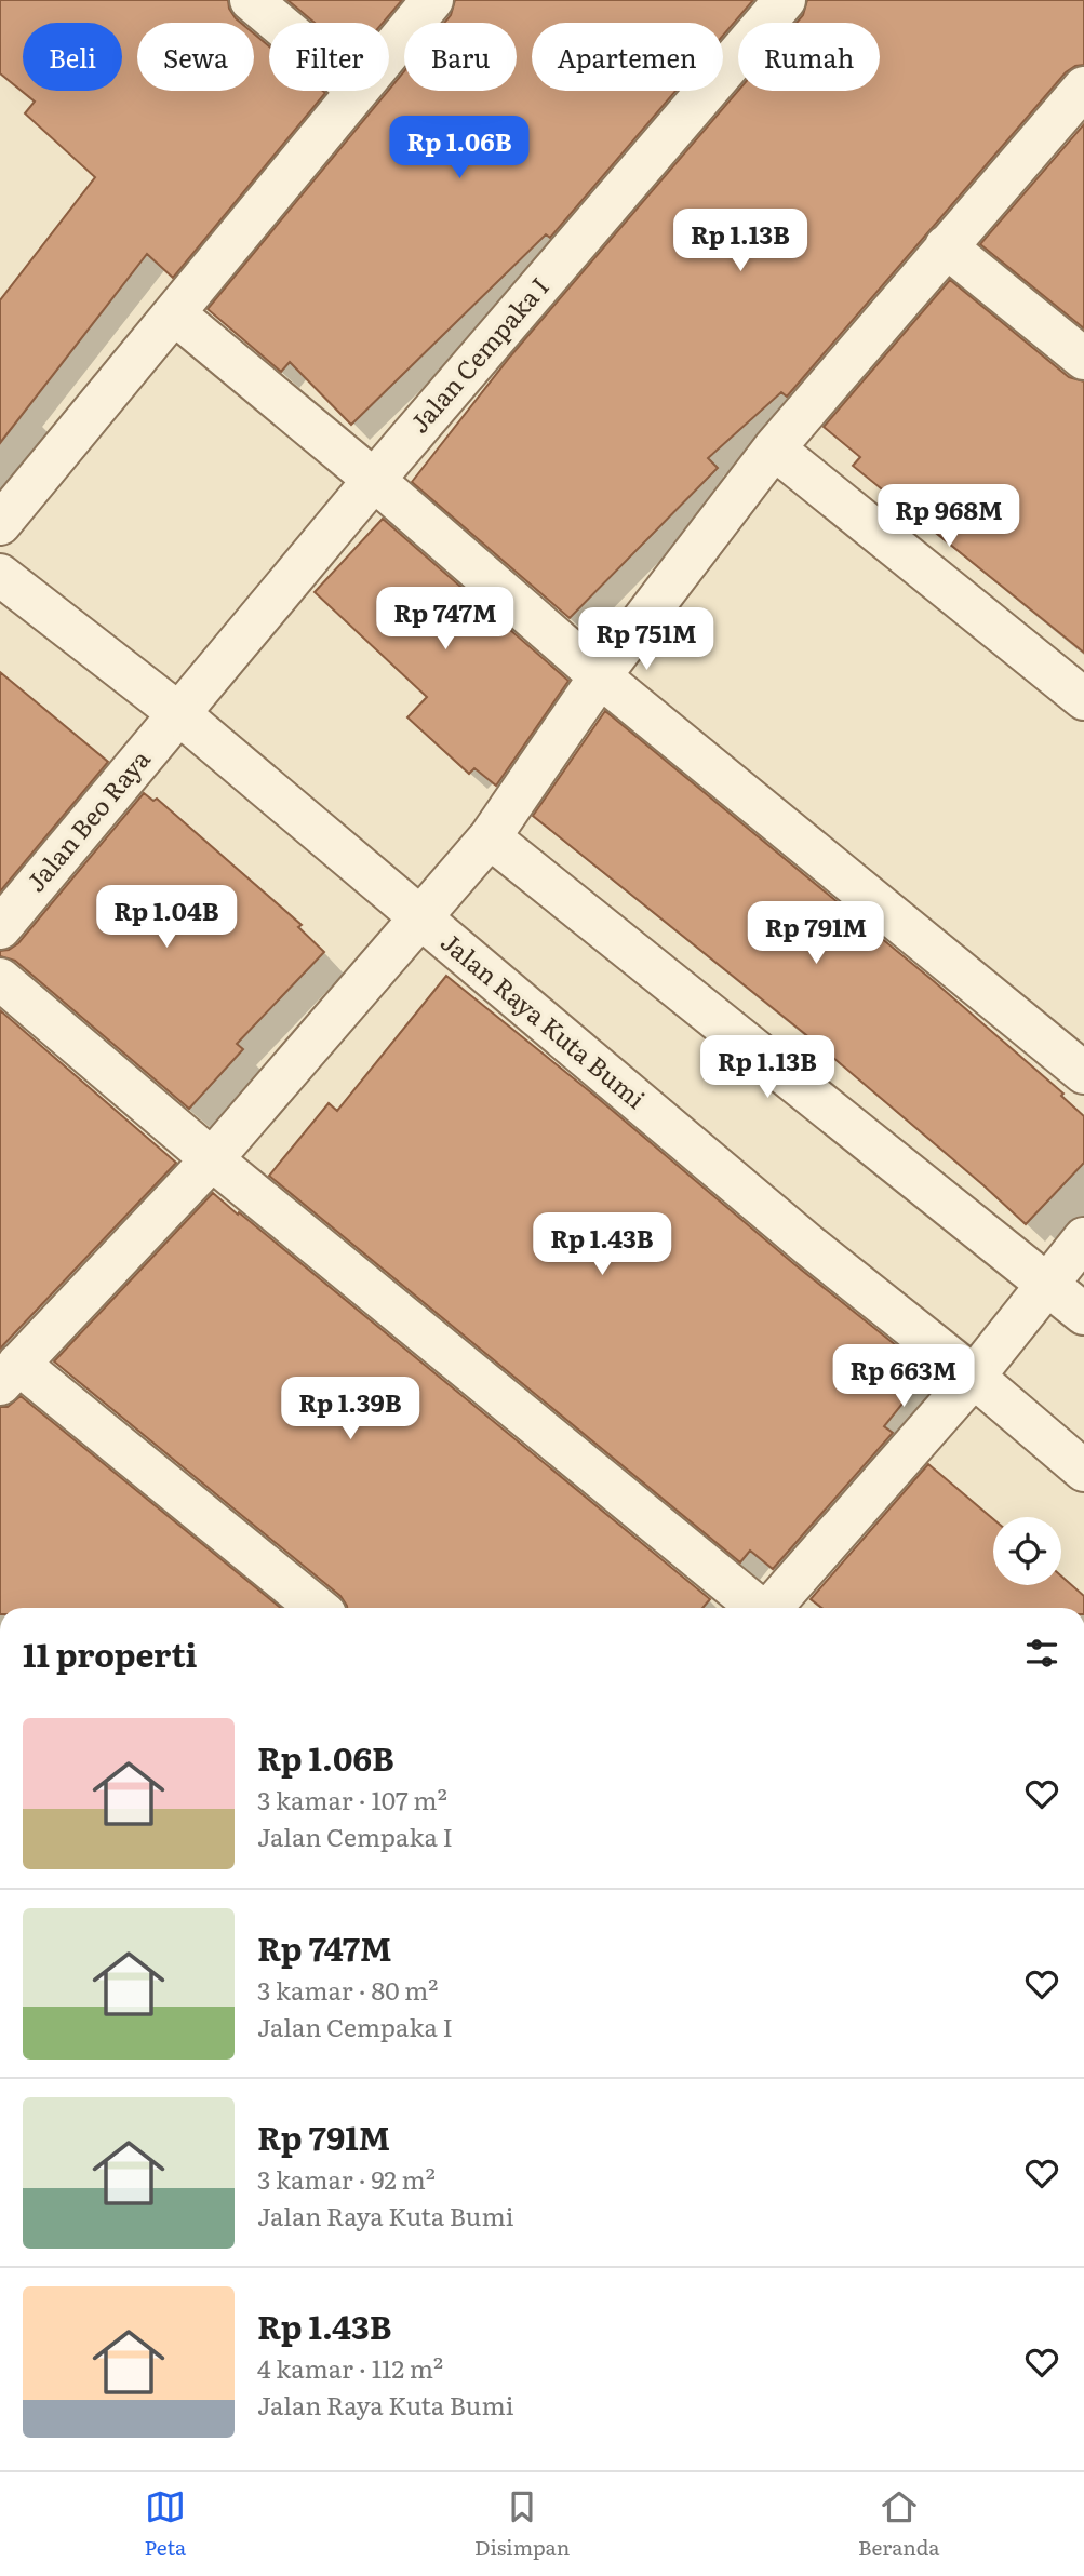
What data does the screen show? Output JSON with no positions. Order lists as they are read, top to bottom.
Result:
{
  "streets": {
    "street": ["Jalan Cempaka I", "Jalan Beo Raya", "Jalan Raya Kuta Bumi"]
  },
  "crossings": [
    ["Jalan Cempaka I", "Jalan Beo Raya"],
    ["Jalan Cempaka I", "Jalan Raya Kuta Bumi"],
    ["Jalan Beo Raya", "Jalan Raya Kuta Bumi"]
  ],
  "page": {
    "chip": [
      "Beli",
      "Sewa",
      "Filter",
      "Baru",
      "Apartemen",
      "Rumah"
    ],
    "price": [
      "Rp 1.06B",
      "Rp 1.13B",
      "Rp 968M",
      "Rp 747M",
      "Rp 751M",
      "Rp 1.04B",
      "Rp 791M",
      "Rp 1.13B",
      "Rp 1.43B",
      "Rp 663M",
      "Rp 1.39B"
    ],
    "heading": "11 properti",
    "list": [
      {
        "name": "Rp 1.06B",
        "note": "3 kamar · 107 m² · Jalan Cempaka I"
      },
      {
        "name": "Rp 747M",
        "note": "3 kamar · 80 m² · Jalan Cempaka I"
      },
      {
        "name": "Rp 791M",
        "note": "3 kamar · 92 m² · Jalan Raya Kuta Bumi"
      },
      {
        "name": "Rp 1.43B",
        "note": "4 kamar · 112 m² · Jalan Raya Kuta Bumi"
      }
    ],
    "tabs": ["Peta", "Disimpan", "Beranda"]
  }
}
